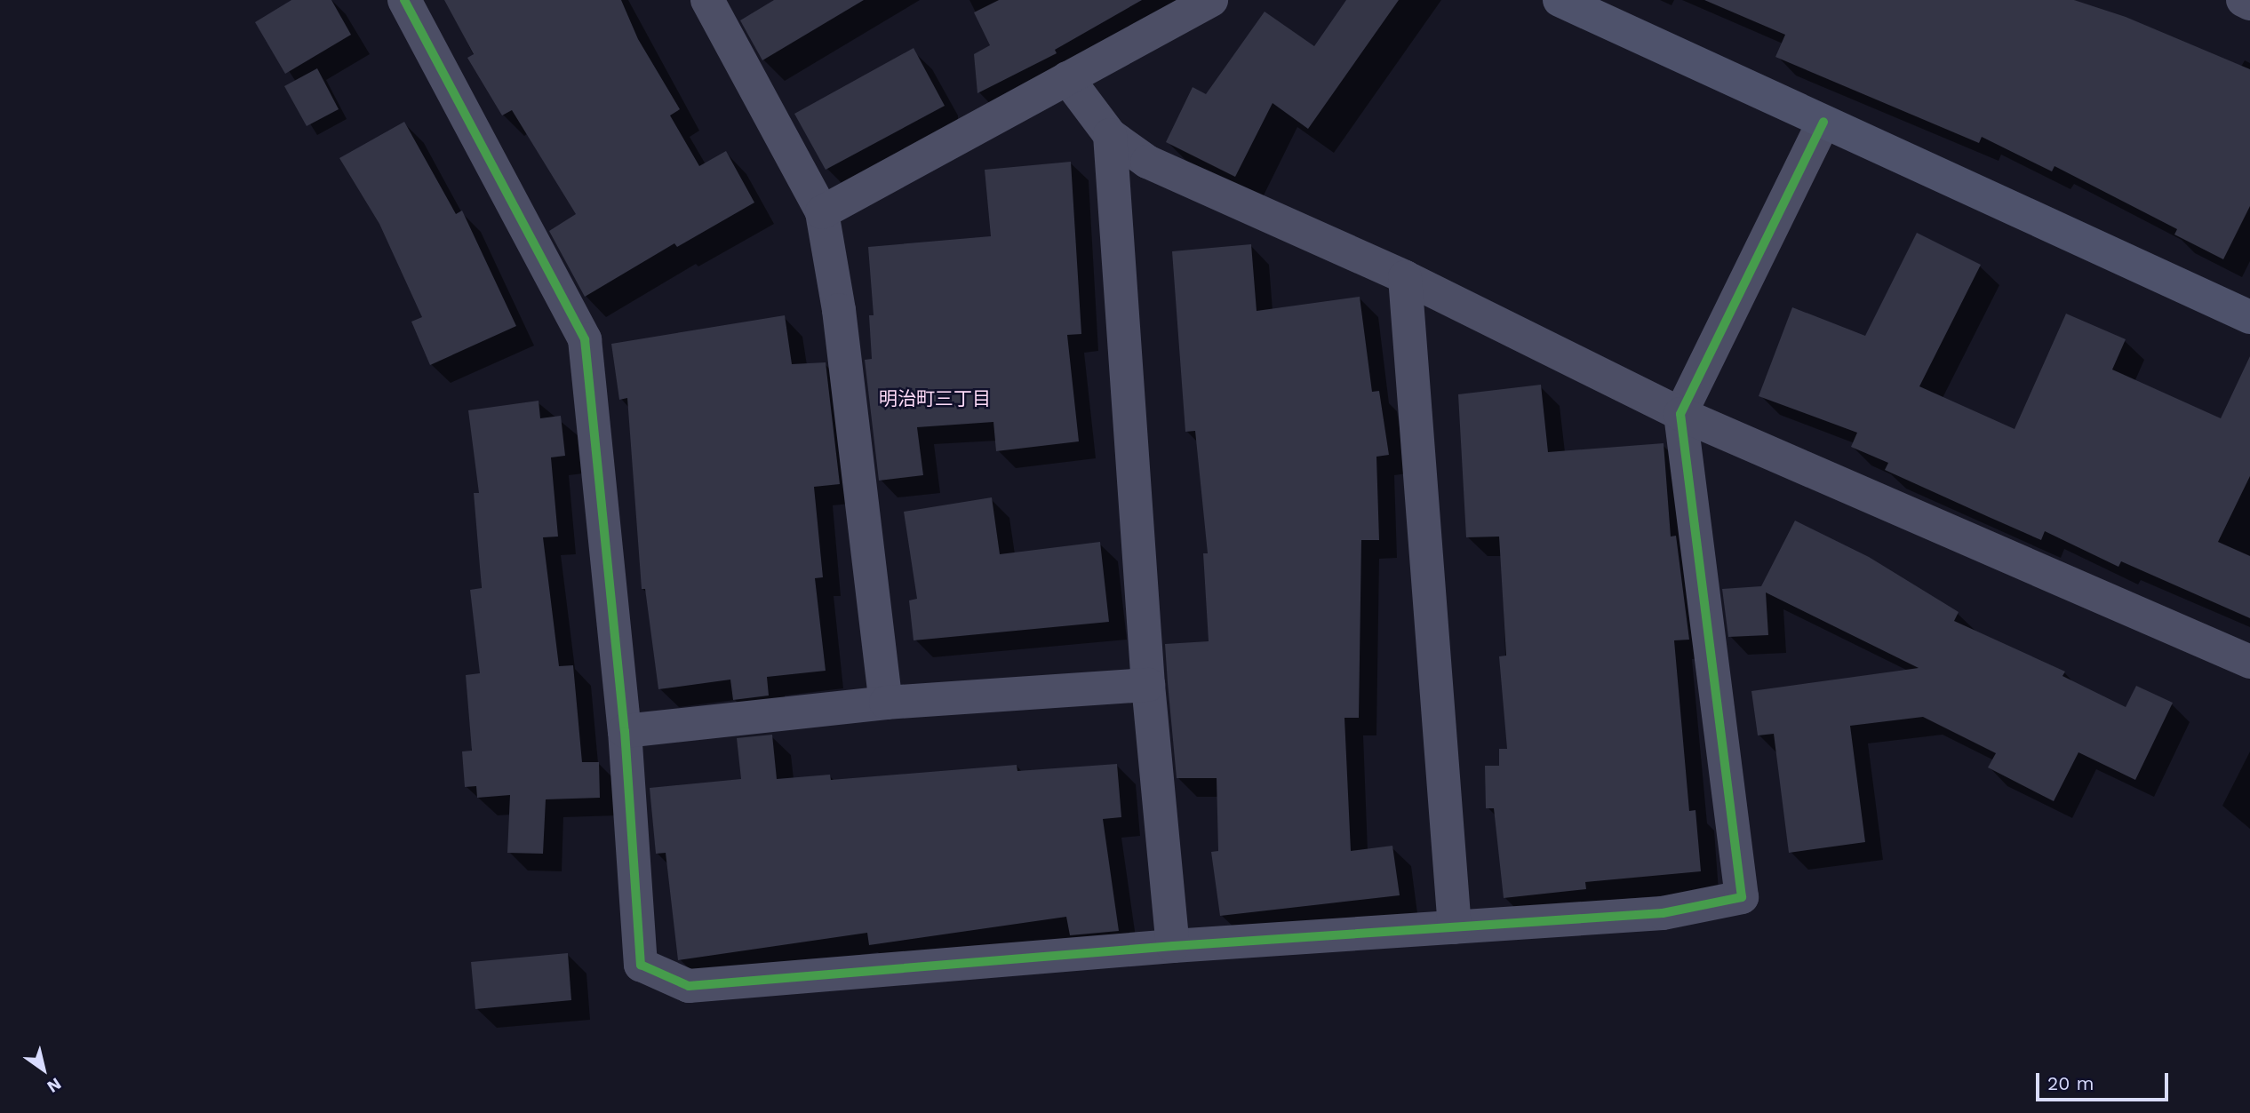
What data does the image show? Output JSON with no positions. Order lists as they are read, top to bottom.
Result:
{
  "districts": ["明治町三丁目"],
  "scale_bar": "20 m",
  "north": "bottom right"
}
